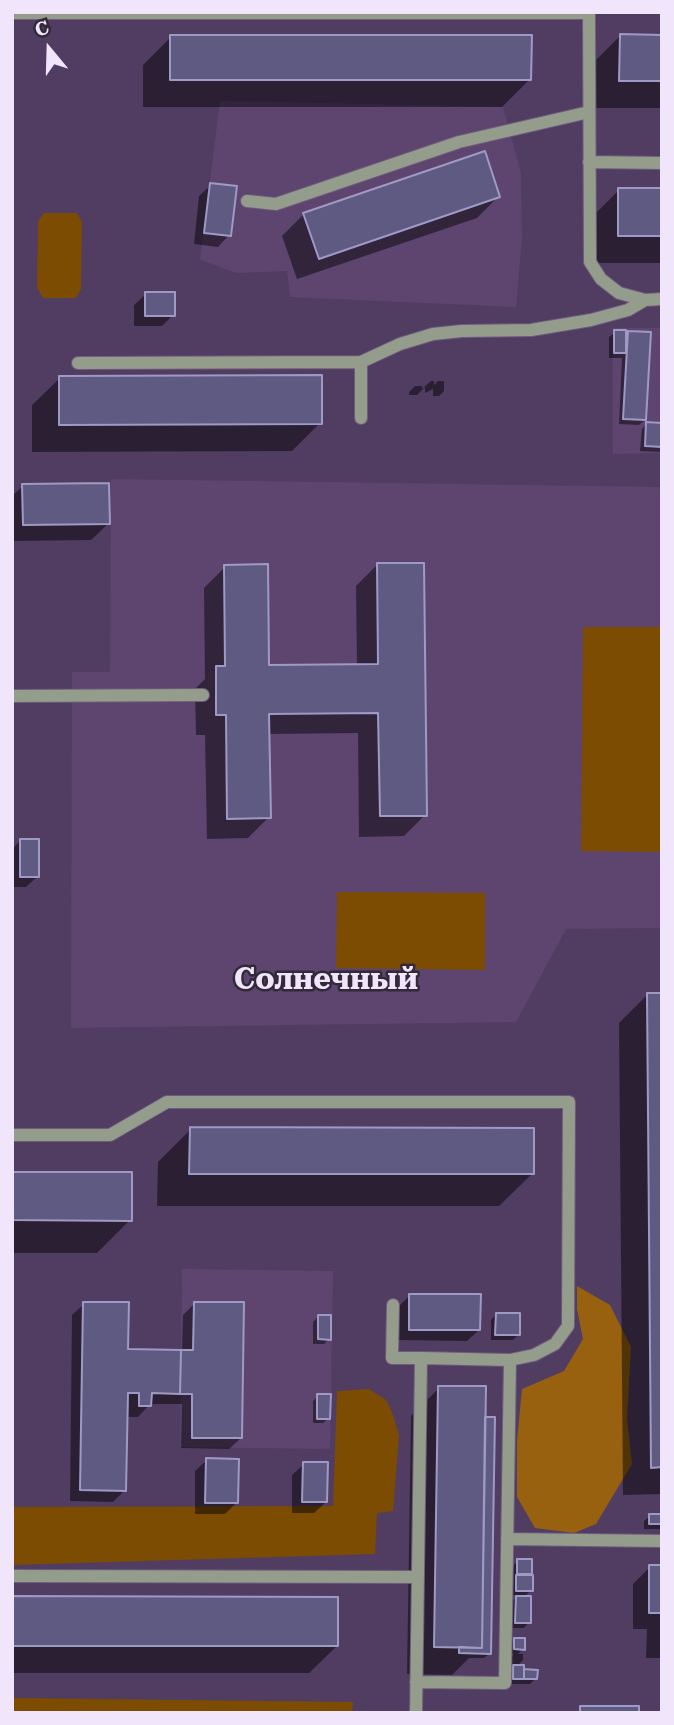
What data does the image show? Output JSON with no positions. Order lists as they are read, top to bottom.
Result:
{
  "districts": ["Солнечный"],
  "north": "top"
}
